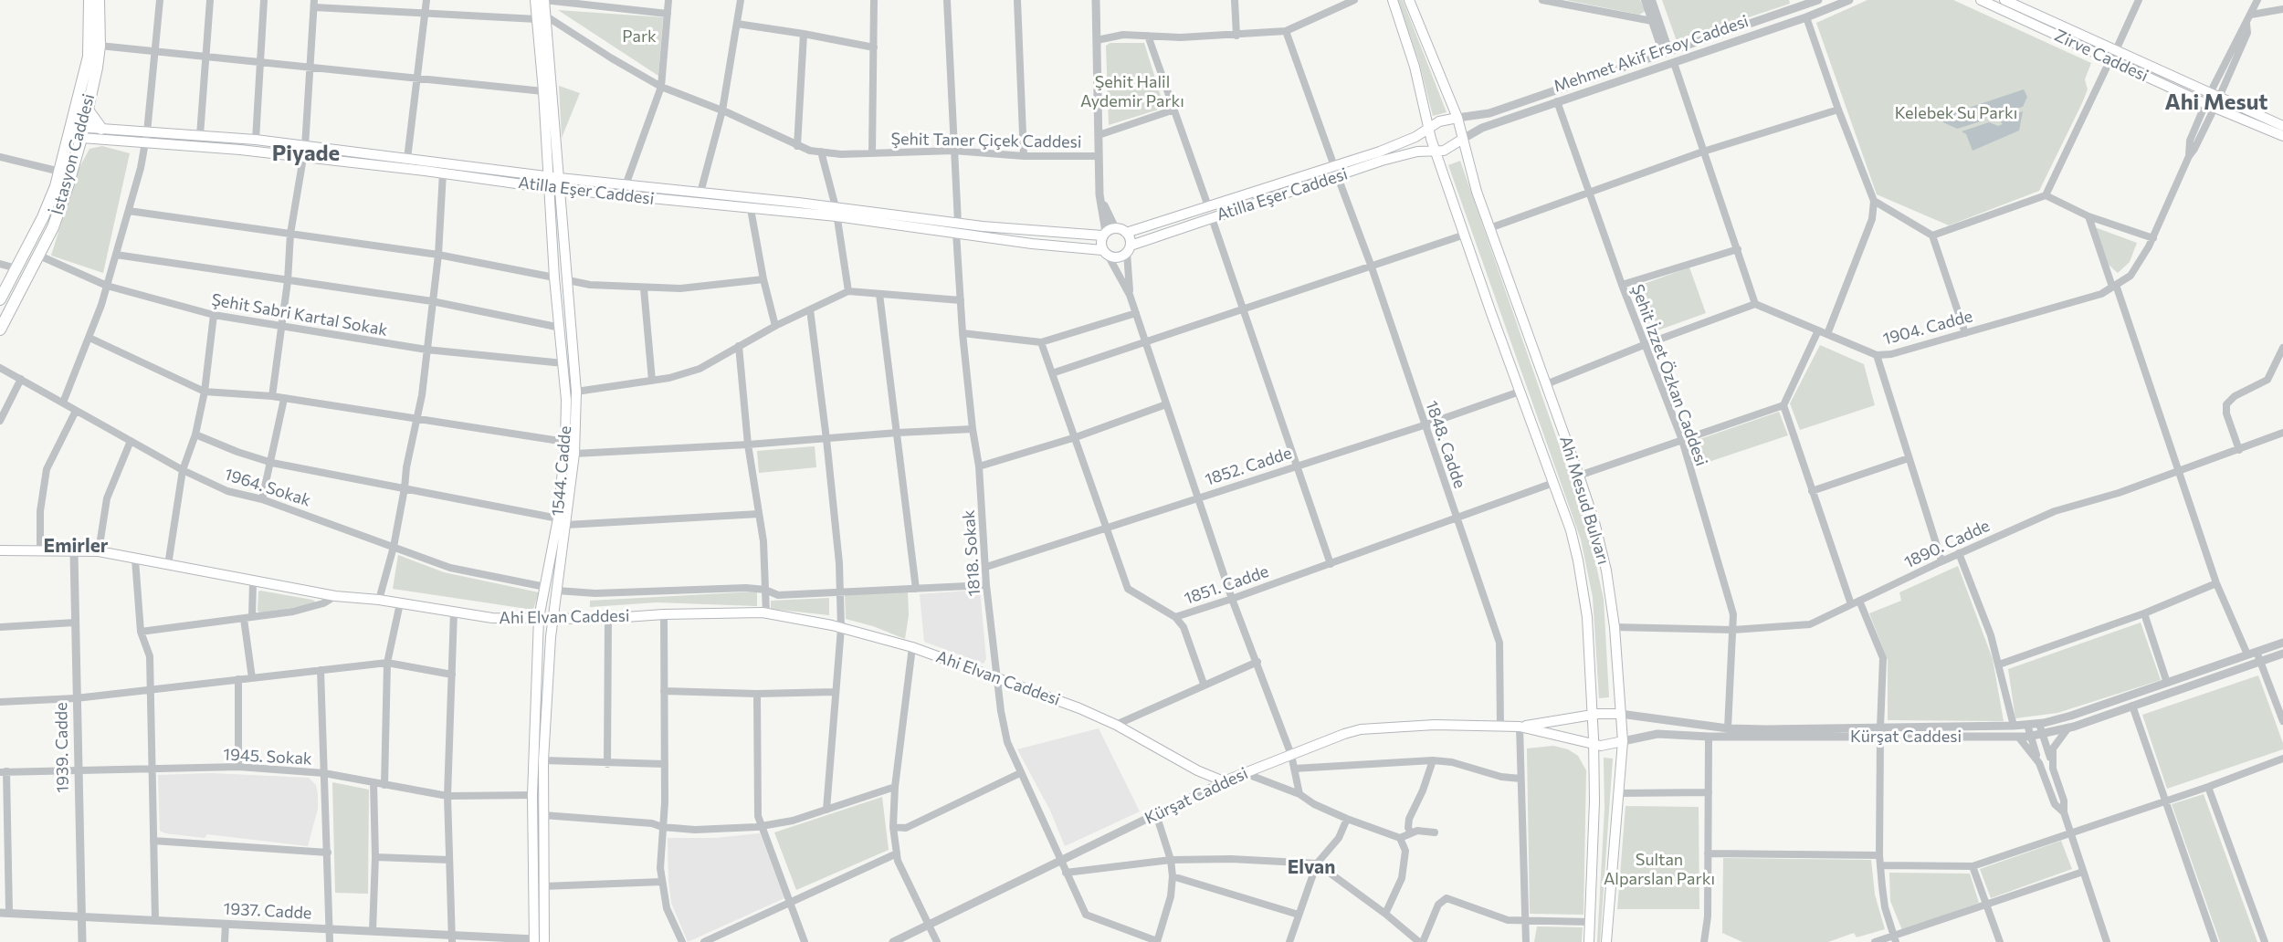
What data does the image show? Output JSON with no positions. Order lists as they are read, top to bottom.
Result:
{
  "streets": {
    "main road": [
      "Zirve Caddesi",
      "İstasyon Caddesi",
      "Atilla Eşer Caddesi",
      "1544. Cadde",
      "Ahi Mesud Bulvarı",
      "Ahi Elvan Caddesi",
      "Kürşat Caddesi"
    ],
    "street": [
      "Mehmet Akif Ersoy Caddesi",
      "Şehit Taner Çiçek Caddesi",
      "Şehit Sabri Kartal Sokak",
      "1904. Cadde",
      "Şehit İzzet Özkan Caddesi",
      "1848. Cadde",
      "1852. Cadde",
      "1964. Sokak",
      "1890. Cadde",
      "1818. Sokak",
      "1851. Cadde",
      "1939. Cadde",
      "1945. Sokak",
      "1937. Cadde"
    ]
  },
  "crossings": [
    ["Mehmet Akif Ersoy Caddesi", "Şehit İzzet Özkan Caddesi"],
    ["Mehmet Akif Ersoy Caddesi", "Ahi Mesud Bulvarı"],
    ["Zirve Caddesi", "1904. Cadde"],
    ["Şehit Taner Çiçek Caddesi", "1544. Cadde"],
    ["Şehit Taner Çiçek Caddesi", "1818. Sokak"],
    ["İstasyon Caddesi", "Atilla Eşer Caddesi"],
    ["İstasyon Caddesi", "Şehit Sabri Kartal Sokak"],
    ["Atilla Eşer Caddesi", "1848. Cadde"],
    ["Atilla Eşer Caddesi", "1544. Cadde"],
    ["Atilla Eşer Caddesi", "Ahi Mesud Bulvarı"],
    ["Atilla Eşer Caddesi", "1818. Sokak"],
    ["Şehit Sabri Kartal Sokak", "1544. Cadde"],
    ["Şehit İzzet Özkan Caddesi", "1890. Cadde"],
    ["Şehit İzzet Özkan Caddesi", "Kürşat Caddesi"],
    ["1848. Cadde", "1852. Cadde"],
    ["1848. Cadde", "1851. Cadde"],
    ["1848. Cadde", "Kürşat Caddesi"],
    ["1852. Cadde", "Ahi Mesud Bulvarı"],
    ["1852. Cadde", "1818. Sokak"],
    ["1852. Cadde", "1851. Cadde"],
    ["1544. Cadde", "1964. Sokak"],
    ["1544. Cadde", "Ahi Elvan Caddesi"],
    ["1544. Cadde", "1945. Sokak"],
    ["1544. Cadde", "1937. Cadde"],
    ["Ahi Mesud Bulvarı", "1890. Cadde"],
    ["Ahi Mesud Bulvarı", "1851. Cadde"],
    ["Ahi Mesud Bulvarı", "Kürşat Caddesi"],
    ["1818. Sokak", "Ahi Elvan Caddesi"],
    ["1818. Sokak", "Kürşat Caddesi"],
    ["Ahi Elvan Caddesi", "Kürşat Caddesi"],
    ["Ahi Elvan Caddesi", "1939. Cadde"],
    ["1939. Cadde", "1945. Sokak"],
    ["1939. Cadde", "1937. Cadde"]
  ],
  "districts": [
    "Ahi Mesut",
    "Piyade",
    "Emirler",
    "Elvan"
  ],
  "parks": [
    "Park",
    "Şehit Halil Aydemir Parkı",
    "Kelebek Su Parkı",
    "Sultan Alparslan Parkı"
  ]
}
